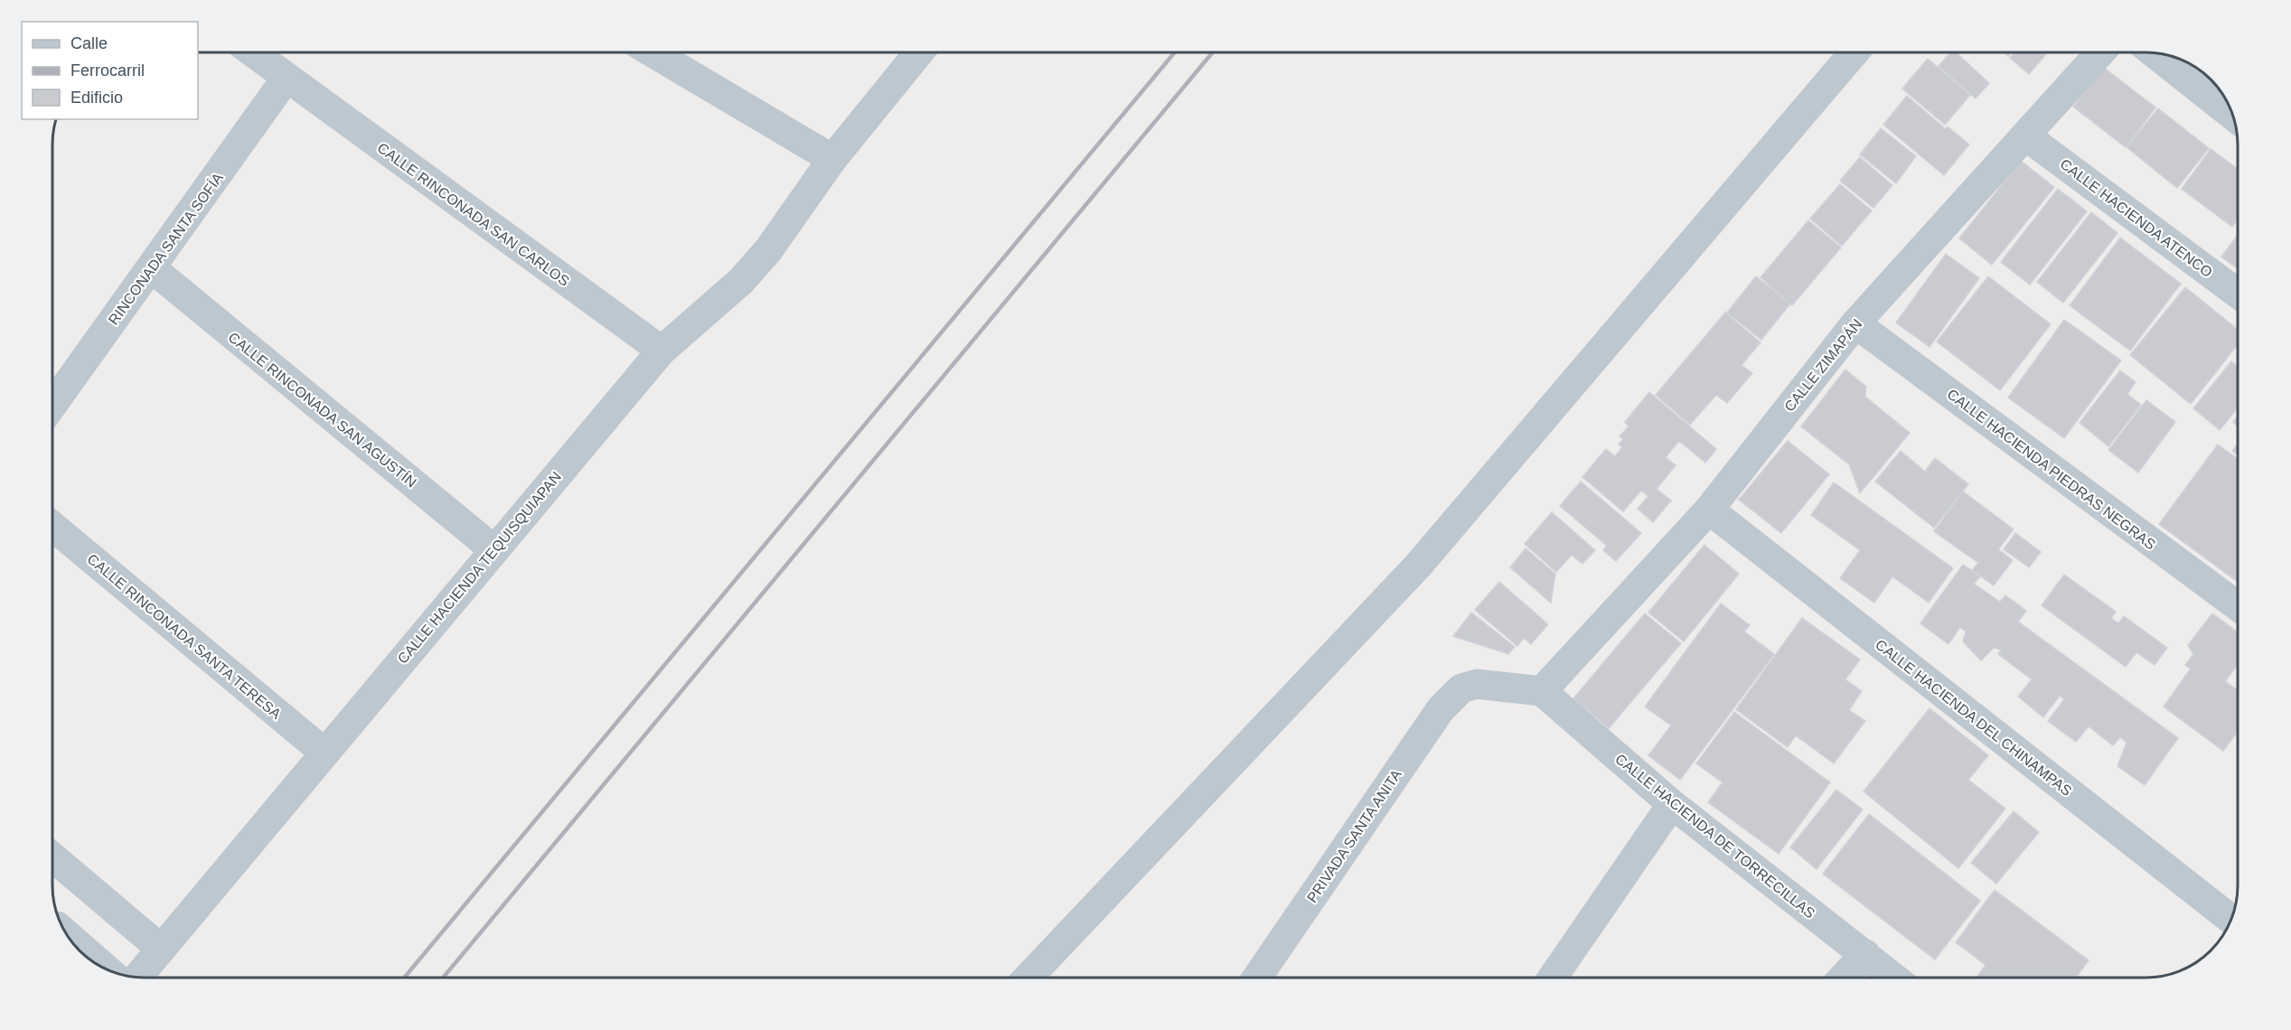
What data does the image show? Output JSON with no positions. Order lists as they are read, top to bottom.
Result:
{
  "streets": {
    "street": [
      "CALLE RINCONADA SAN CARLOS",
      "CALLE HACIENDA ATENCO",
      "RINCONADA SANTA SOFÍA",
      "CALLE ZIMAPÁN",
      "CALLE RINCONADA SAN AGUSTÍN",
      "CALLE HACIENDA PIEDRAS NEGRAS",
      "CALLE HACIENDA TEQUISQUIAPAN",
      "CALLE RINCONADA SANTA TERESA",
      "CALLE HACIENDA DEL CHINAMPAS",
      "PRIVADA SANTA ANITA",
      "CALLE HACIENDA DE TORRECILLAS"
    ]
  },
  "crossings": [
    ["CALLE RINCONADA SAN CARLOS", "RINCONADA SANTA SOFÍA"],
    ["CALLE RINCONADA SAN CARLOS", "CALLE HACIENDA TEQUISQUIAPAN"],
    ["CALLE HACIENDA ATENCO", "CALLE ZIMAPÁN"],
    ["RINCONADA SANTA SOFÍA", "CALLE RINCONADA SAN AGUSTÍN"],
    ["CALLE ZIMAPÁN", "CALLE HACIENDA PIEDRAS NEGRAS"],
    ["CALLE ZIMAPÁN", "CALLE HACIENDA DEL CHINAMPAS"],
    ["CALLE ZIMAPÁN", "PRIVADA SANTA ANITA"],
    ["CALLE ZIMAPÁN", "CALLE HACIENDA DE TORRECILLAS"],
    ["CALLE RINCONADA SAN AGUSTÍN", "CALLE HACIENDA TEQUISQUIAPAN"],
    ["CALLE HACIENDA TEQUISQUIAPAN", "CALLE RINCONADA SANTA TERESA"],
    ["PRIVADA SANTA ANITA", "CALLE HACIENDA DE TORRECILLAS"]
  ],
  "legend": ["Calle", "Ferrocarril", "Edificio"]
}
